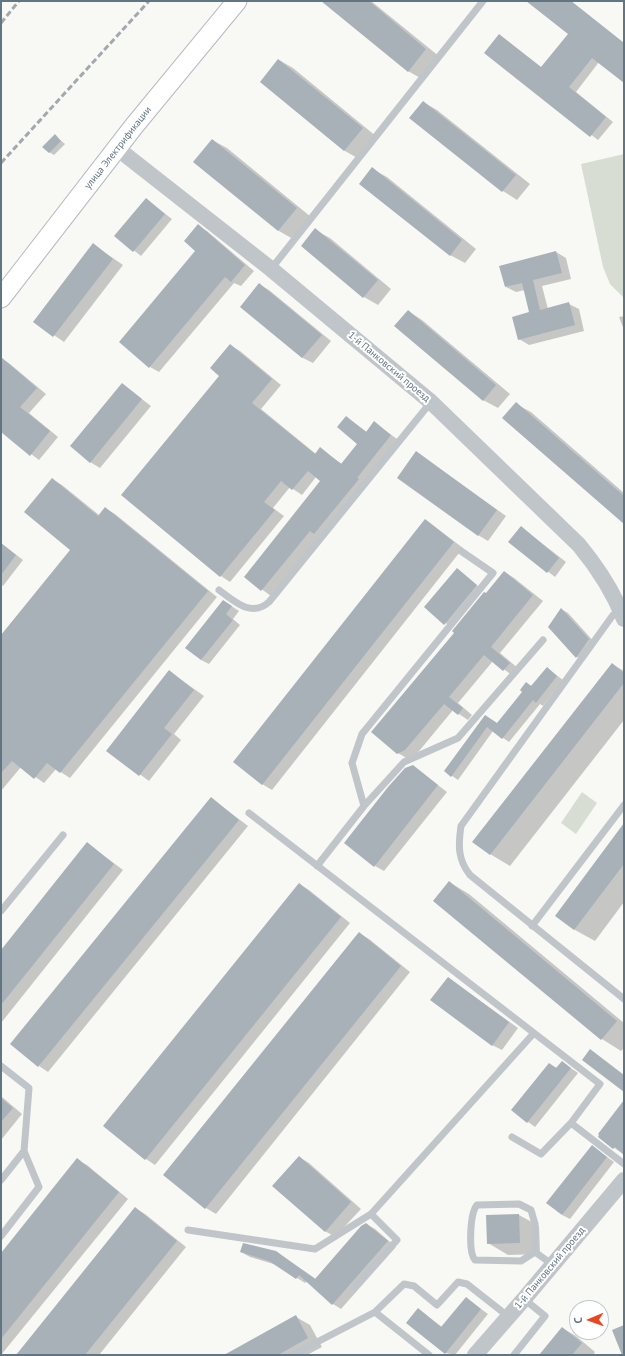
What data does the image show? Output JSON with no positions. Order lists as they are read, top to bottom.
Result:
{
  "streets": {
    "main road": ["улица Электрификации"],
    "street": ["1-й Панковский проезд"]
  },
  "crossings": [
    ["улица Электрификации", "1-й Панковский проезд"]
  ],
  "north": "left"
}
